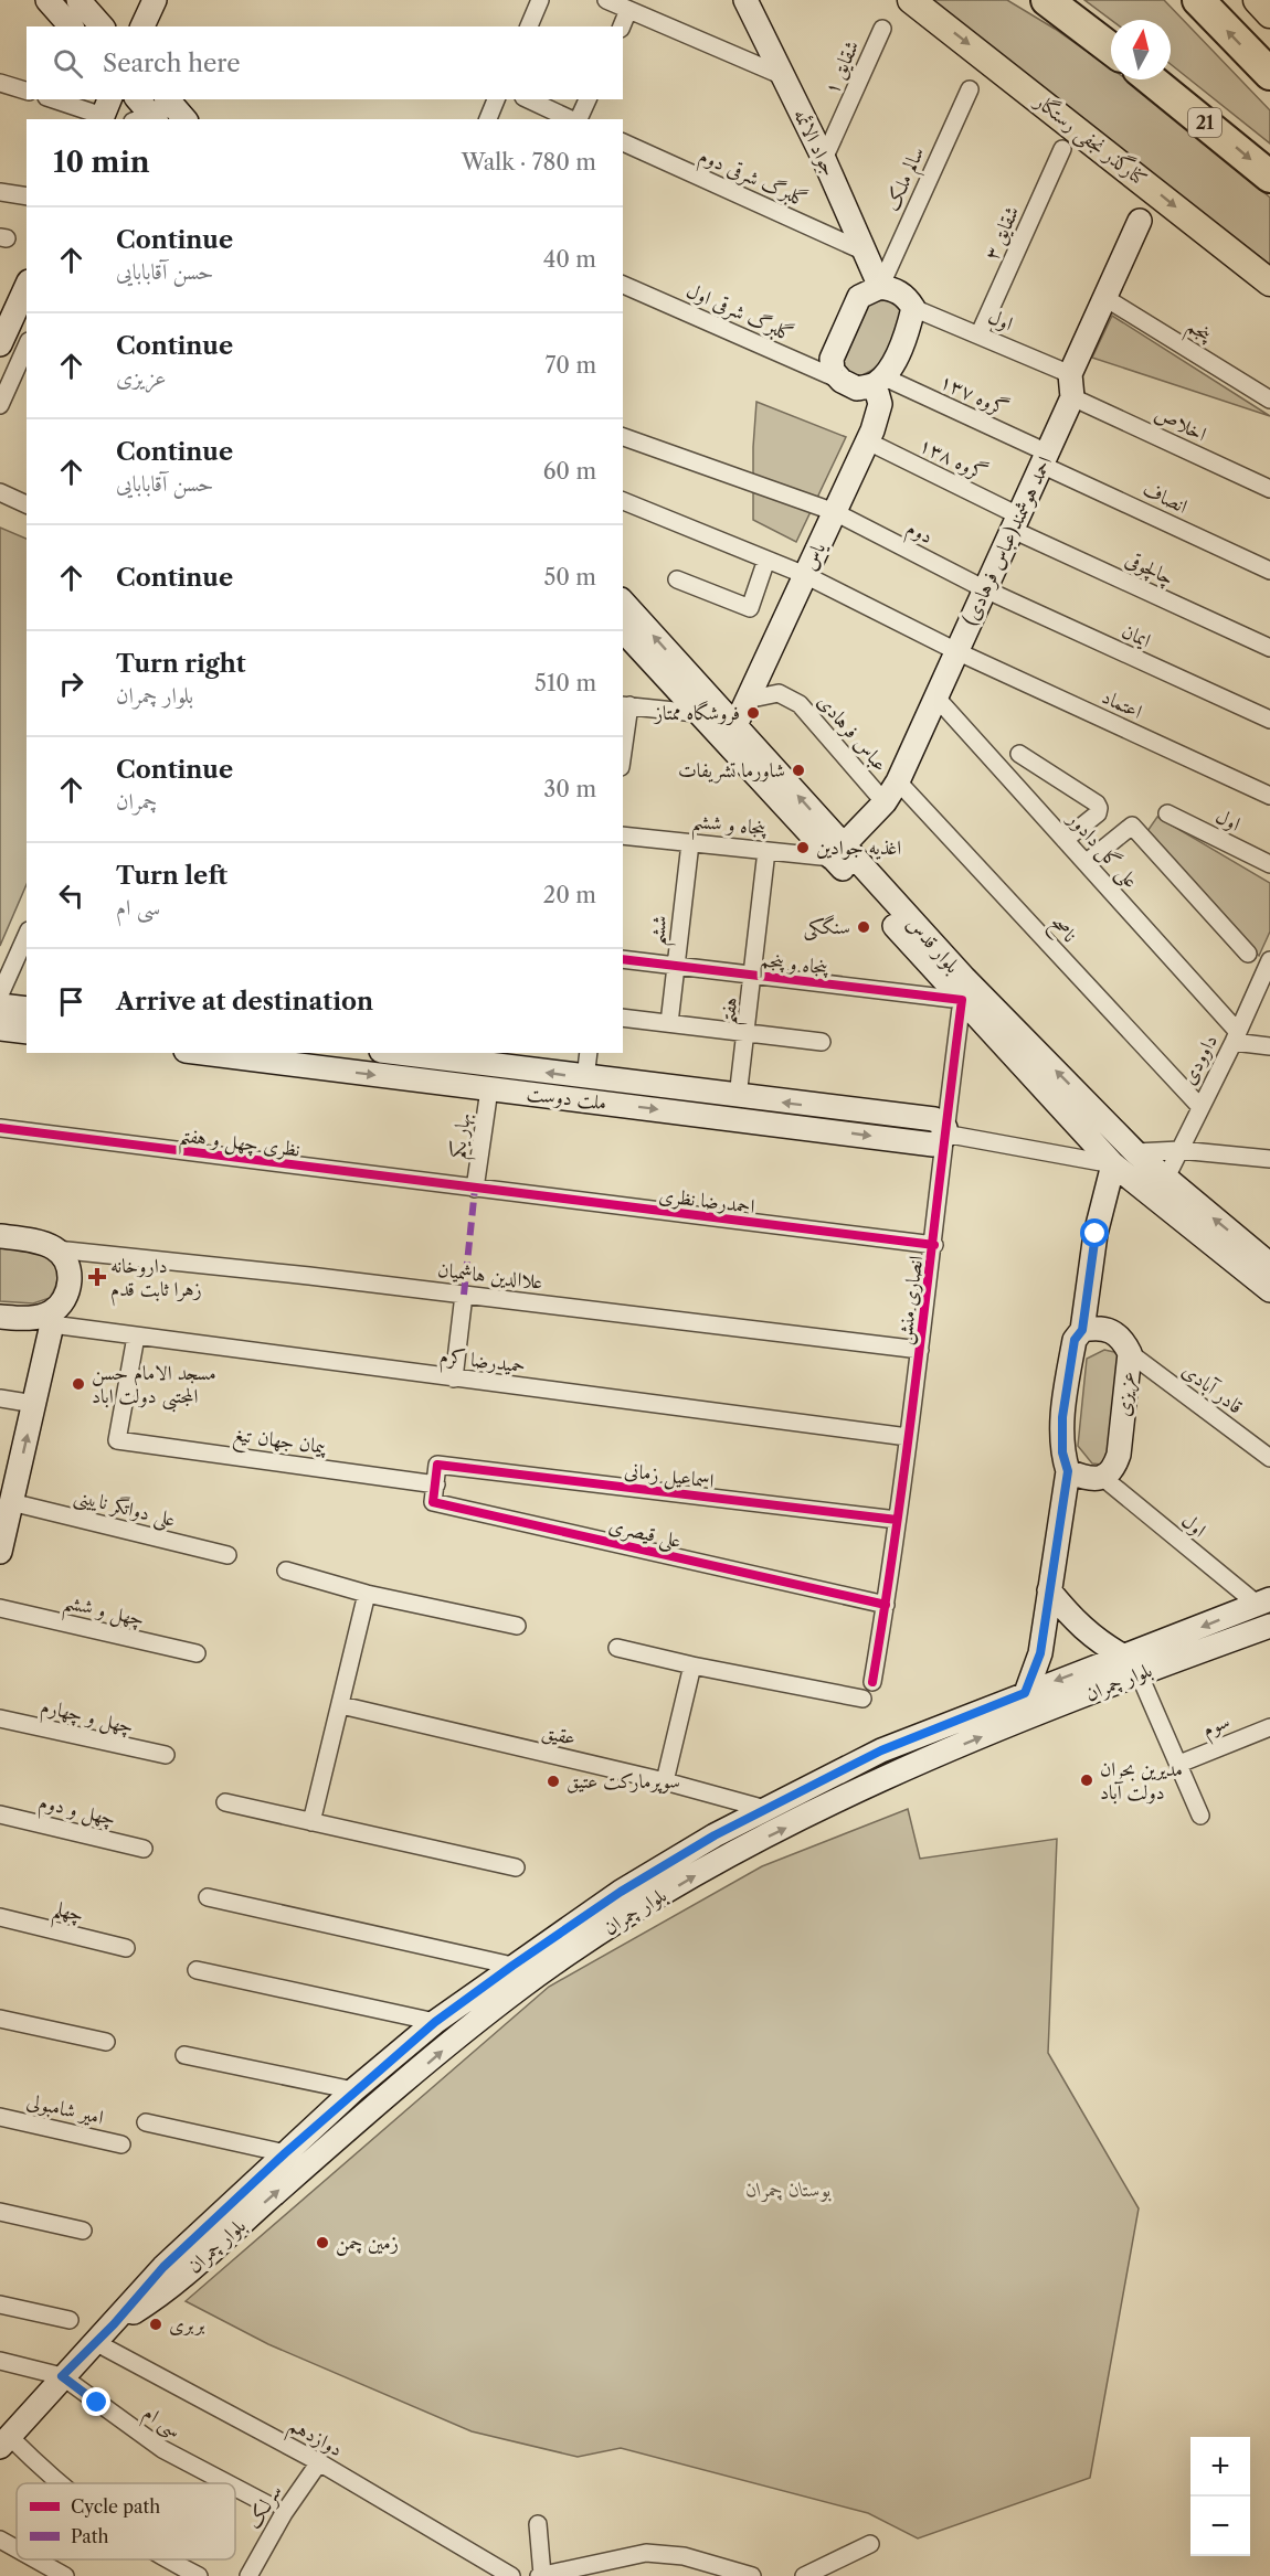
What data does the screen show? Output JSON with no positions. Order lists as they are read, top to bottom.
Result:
{
  "streets": {
    "highway": ["21"],
    "main road": [
      "کنارگذر نجفی رستگار",
      "جواد الائمه",
      "احمد هوشمند(عباس فرهادی)",
      "یاس",
      "بلوار قدس",
      "ملت دوست",
      "عزیزی",
      "بلوار چمران"
    ],
    "street": [
      "شقایق ۱",
      "گلبرگ شرقی دوم",
      "سالم ملک",
      "شقایق ۳",
      "گلبرگ شرقی اول",
      "اول",
      "پنجم",
      "گروه ۱۳۷",
      "اخلاص",
      "گروه ۱۳۸",
      "انصاف",
      "دوم",
      "چالچوقی",
      "ایمان",
      "اعتماد",
      "عباس فرهادی",
      "پنجاه و ششم",
      "علی گل دادور",
      "ناصح",
      "ششم",
      "پنجاه و پنجم",
      "هفتم",
      "داوودی",
      "بهار یکم",
      "نظری چهل و هفتم",
      "احمدرضا نظری",
      "علاالدین هاشمیان",
      "انصاری منش",
      "حمیدرضا کرم",
      "قادر آبادی",
      "پیمان جهان تیغ",
      "اسماعیل زمانی",
      "علی دواتگر نایینی",
      "علی قیصری",
      "چهل و ششم",
      "چهل و چهارم",
      "سوم",
      "عقیق",
      "چهل و دوم",
      "چهلم",
      "امیر شامبولی",
      "سی ام",
      "دوازدهم",
      "سرلک"
    ]
  },
  "crossings": [
    ["شقایق ۱", "جواد الائمه"],
    ["جواد الائمه", "گلبرگ شرقی دوم"],
    ["جواد الائمه", "سالم ملک"],
    ["شقایق ۳", "اول"],
    ["اول", "اخلاص"],
    ["اول", "احمد هوشمند(عباس فرهادی)"],
    ["اول", "عزیزی"],
    ["اول", "بلوار چمران"],
    ["پنجم", "احمد هوشمند(عباس فرهادی)"],
    ["گروه ۱۳۷", "انصاف"],
    ["گروه ۱۳۷", "احمد هوشمند(عباس فرهادی)"],
    ["گروه ۱۳۷", "یاس"],
    ["اخلاص", "احمد هوشمند(عباس فرهادی)"],
    ["گروه ۱۳۸", "احمد هوشمند(عباس فرهادی)"],
    ["گروه ۱۳۸", "یاس"],
    ["گروه ۱۳۸", "چالچوقی"],
    ["انصاف", "احمد هوشمند(عباس فرهادی)"],
    ["دوم", "احمد هوشمند(عباس فرهادی)"],
    ["دوم", "یاس"],
    ["دوم", "ایمان"],
    ["احمد هوشمند(عباس فرهادی)", "چالچوقی"],
    ["احمد هوشمند(عباس فرهادی)", "ایمان"],
    ["احمد هوشمند(عباس فرهادی)", "اعتماد"],
    ["احمد هوشمند(عباس فرهادی)", "عباس فرهادی"],
    ["احمد هوشمند(عباس فرهادی)", "پنجاه و ششم"],
    ["احمد هوشمند(عباس فرهادی)", "علی گل دادور"],
    ["احمد هوشمند(عباس فرهادی)", "ناصح"],
    ["احمد هوشمند(عباس فرهادی)", "بلوار قدس"],
    ["یاس", "عباس فرهادی"],
    ["یاس", "بلوار قدس"],
    ["پنجاه و ششم", "ششم"],
    ["پنجاه و ششم", "بلوار قدس"],
    ["پنجاه و ششم", "هفتم"],
    ["علی گل دادور", "داوودی"],
    ["ناصح", "داوودی"],
    ["ششم", "پنجاه و پنجم"],
    ["بلوار قدس", "پنجاه و پنجم"],
    ["بلوار قدس", "داوودی"],
    ["بلوار قدس", "انصاری منش"],
    ["پنجاه و پنجم", "هفتم"],
    ["پنجاه و پنجم", "انصاری منش"],
    ["هفتم", "ملت دوست"],
    ["ملت دوست", "بهار یکم"],
    ["ملت دوست", "انصاری منش"],
    ["بهار یکم", "نظری چهل و هفتم"],
    ["بهار یکم", "احمدرضا نظری"],
    ["نظری چهل و هفتم", "احمدرضا نظری"],
    ["احمدرضا نظری", "انصاری منش"],
    ["علاالدین هاشمیان", "انصاری منش"],
    ["انصاری منش", "حمیدرضا کرم"],
    ["انصاری منش", "اسماعیل زمانی"],
    ["انصاری منش", "علی قیصری"],
    ["حمیدرضا کرم", "پیمان جهان تیغ"],
    ["قادر آبادی", "عزیزی"],
    ["پیمان جهان تیغ", "اسماعیل زمانی"],
    ["پیمان جهان تیغ", "علی قیصری"],
    ["اسماعیل زمانی", "علی قیصری"],
    ["بلوار چمران", "عقیق"],
    ["دوازدهم", "سرلک"]
  ],
  "one_way": ["کنارگذر نجفی رستگار"],
  "parks": ["بوستان چمران"],
  "places": {
    "other": [
      "فروشگاه ممتاز",
      "شاورما تشریفات",
      "اغذیه جوادین",
      "سنگکی",
      "مسجد الامام حسن المجتبى دولت اباد",
      "مدیرین بحران دولت آباد",
      "سوپرمارکت عتیق",
      "زمین چمن",
      "بربری"
    ],
    "health": ["داروخانه زهرا ثابت قدم"]
  },
  "legend": ["Cycle path", "Path"],
  "north": "top",
  "page": {
    "search": "Search here",
    "heading": ["10 min", "Walk · 780 m"],
    "list": [
      ["Continue", "حسن آقابابایی", "40 m"],
      ["Continue", "عزیزی", "70 m"],
      ["Continue", "حسن آقابابایی", "60 m"],
      ["Continue", "50 m"],
      ["Turn right", "بلوار چمران", "510 m"],
      ["Continue", "چمران", "30 m"],
      ["Turn left", "سی ام", "20 m"],
      "Arrive at destination"
    ],
    "map_buttons": ["+", "−"]
  }
}
